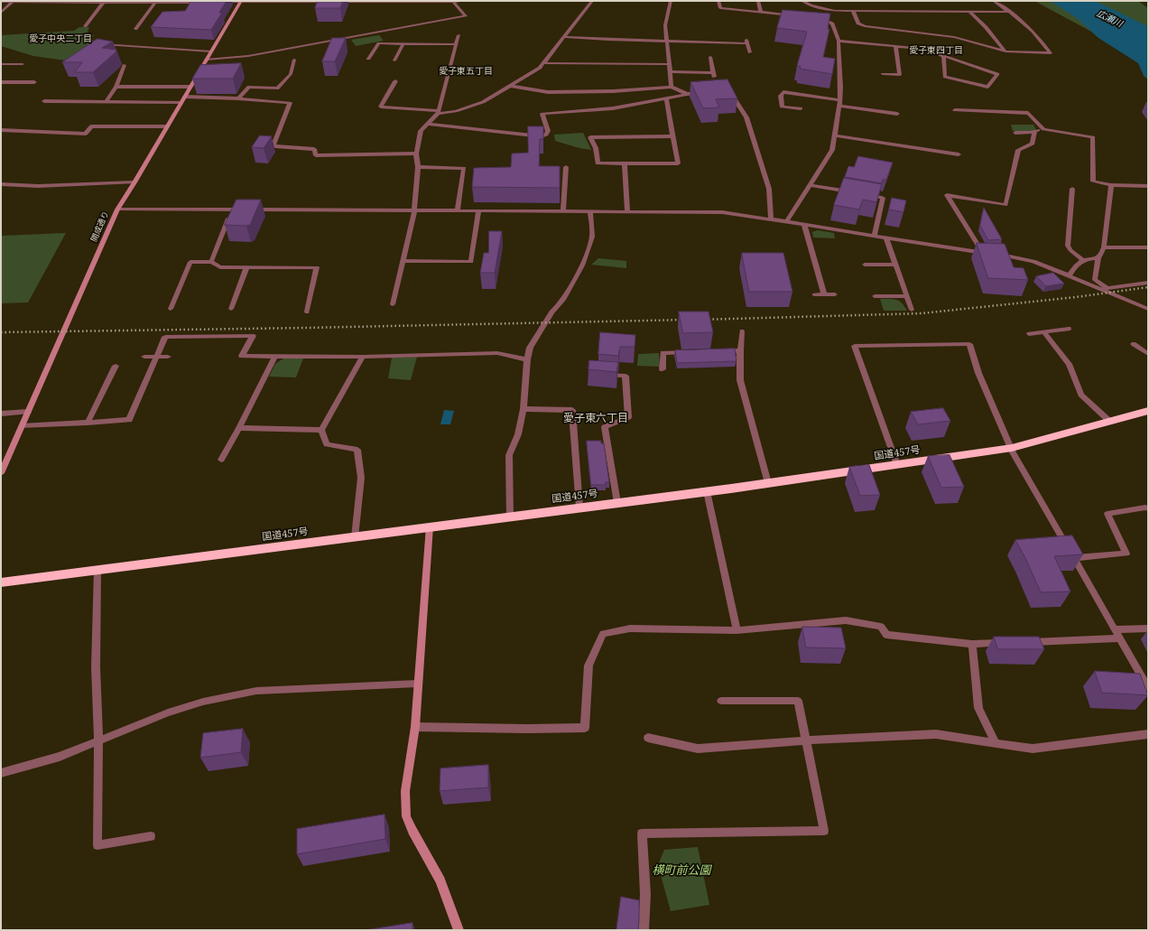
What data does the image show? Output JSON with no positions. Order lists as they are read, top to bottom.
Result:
{
  "streets": {
    "highway": ["国道457号"],
    "street": ["開成通り"]
  },
  "districts": [
    "愛子中央二丁目",
    "愛子東四丁目",
    "愛子東五丁目",
    "愛子東六丁目"
  ],
  "water": ["広瀬川"],
  "parks": ["横町前公園"]
}
